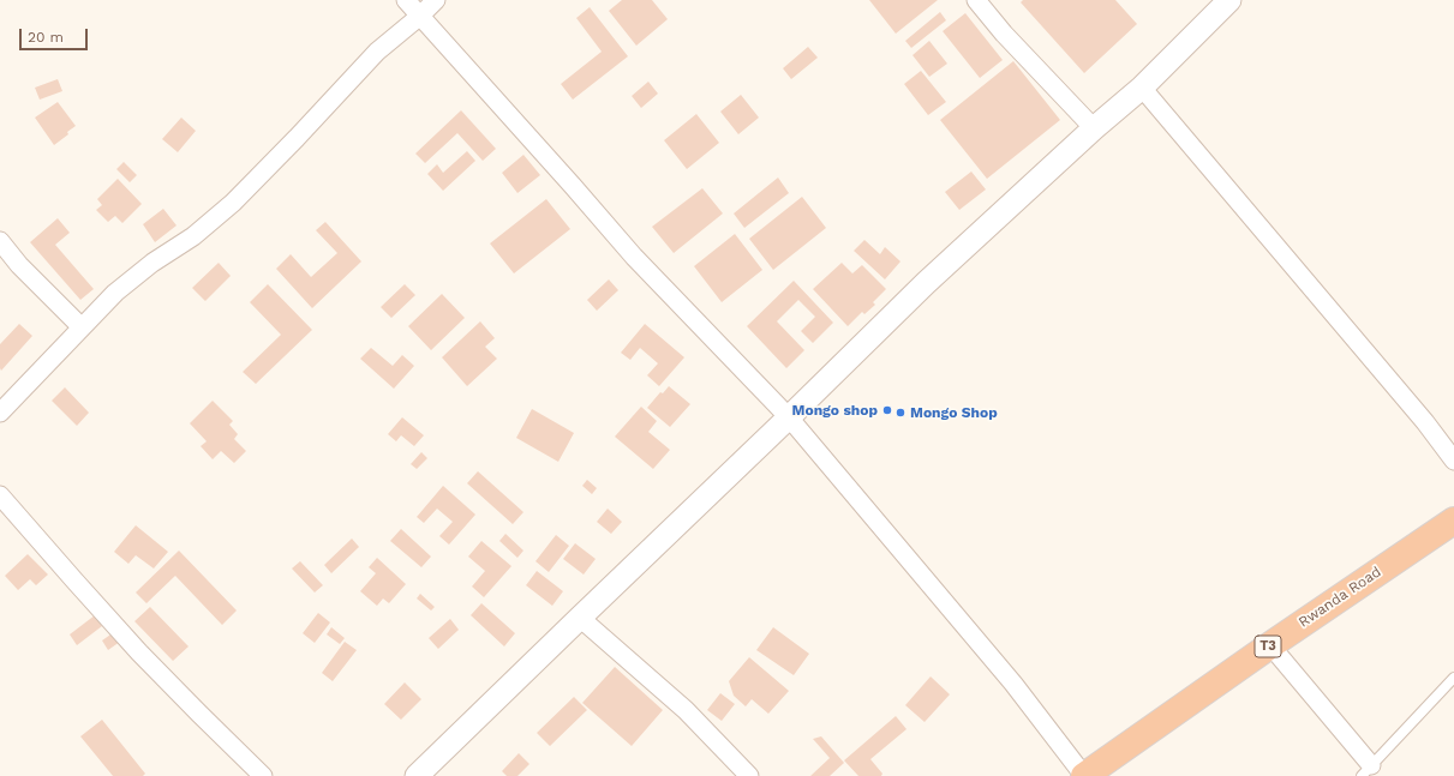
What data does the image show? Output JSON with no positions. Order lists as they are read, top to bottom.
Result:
{
  "streets": {
    "highway": ["Rwanda Road", "T3"]
  },
  "places": ["Mongo shop", "Mongo Shop"],
  "scale_bar": "20 m"
}
